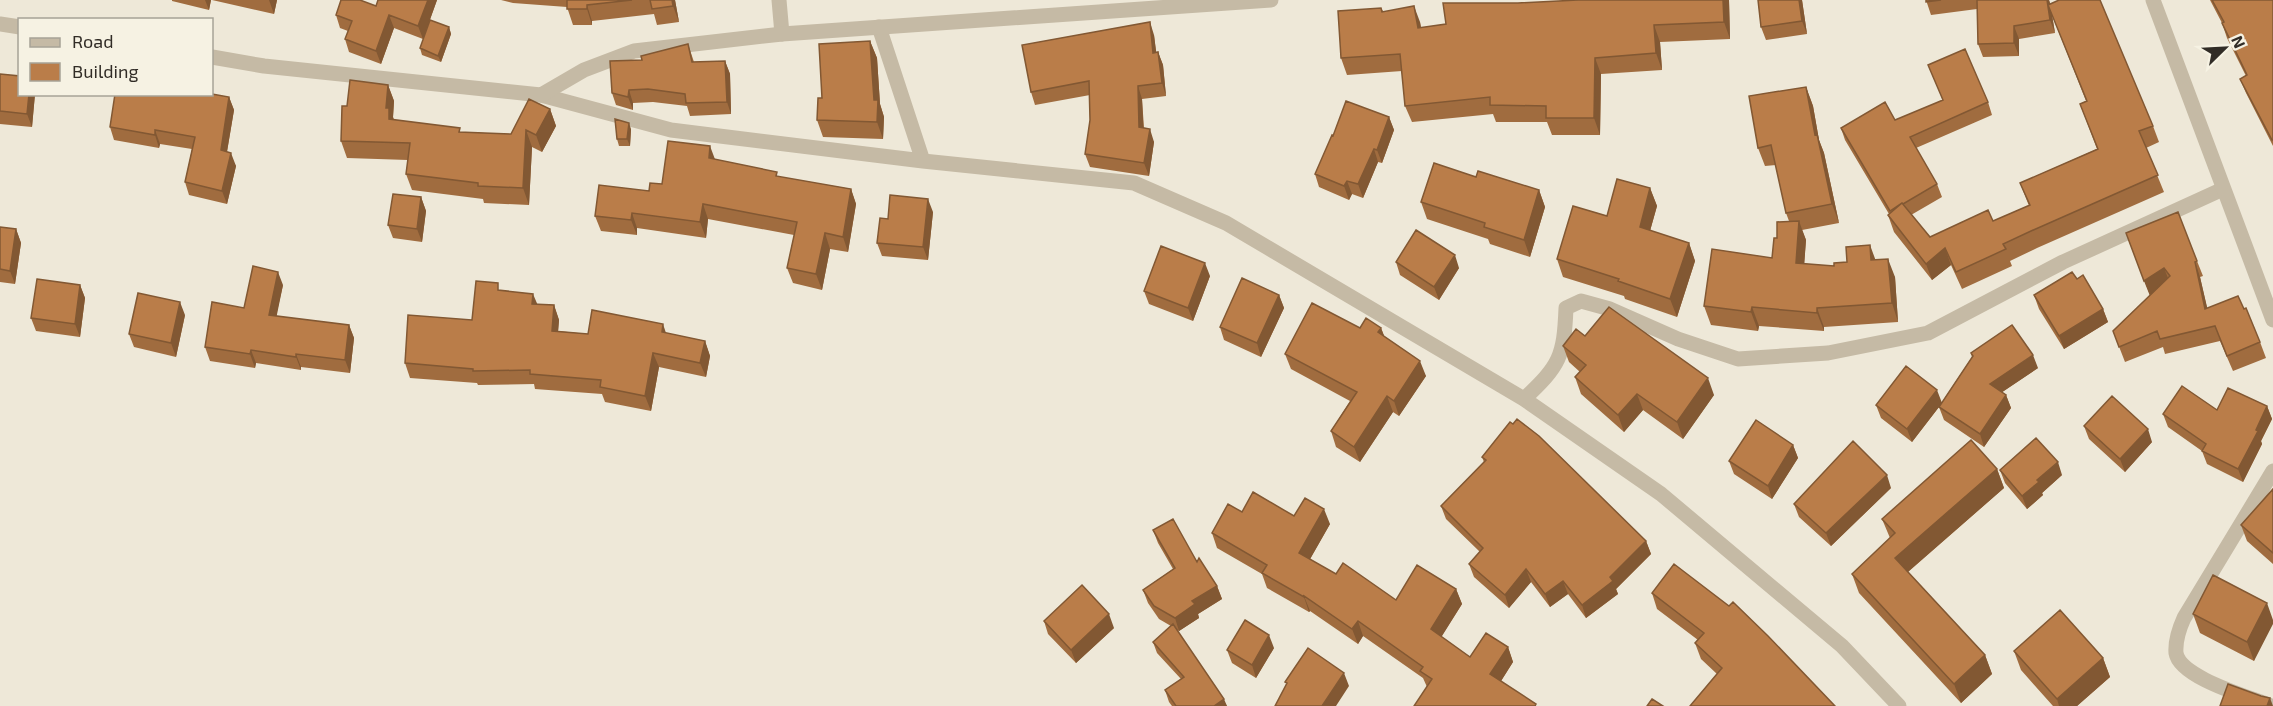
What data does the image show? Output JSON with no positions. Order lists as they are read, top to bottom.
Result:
{
  "legend": ["Road", "Building"],
  "north": "top right"
}
